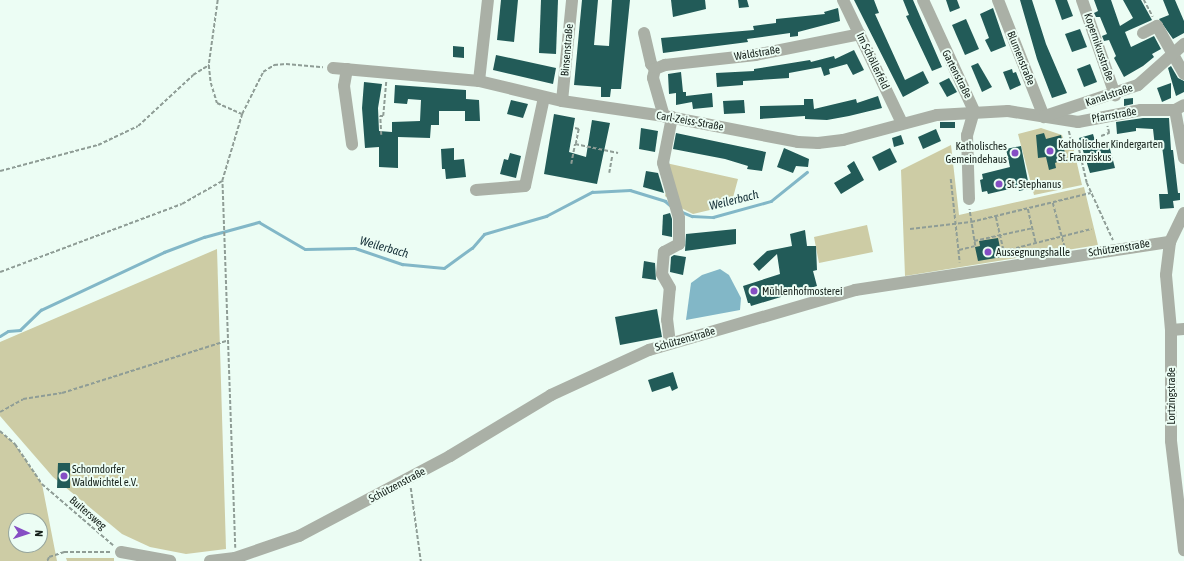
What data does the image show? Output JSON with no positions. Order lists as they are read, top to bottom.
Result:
{
  "streets": {
    "street": [
      "Kopernikusstraße",
      "Binsenstraße",
      "Waldstraße",
      "Blumenstraße",
      "Im Schöllerfeld",
      "Gartenstraße",
      "Kanalstraße",
      "Pfarrstraße",
      "Carl-Zeiss-Straße",
      "Schützenstraße",
      "Lortzingstraße"
    ],
    "path": ["Buitersweg"]
  },
  "crossings": [
    ["Kopernikusstraße", "Kanalstraße"],
    ["Binsenstraße", "Carl-Zeiss-Straße"],
    ["Waldstraße", "Im Schöllerfeld"],
    ["Blumenstraße", "Kanalstraße"],
    ["Blumenstraße", "Pfarrstraße"],
    ["Blumenstraße", "Carl-Zeiss-Straße"],
    ["Im Schöllerfeld", "Carl-Zeiss-Straße"],
    ["Gartenstraße", "Carl-Zeiss-Straße"],
    ["Kanalstraße", "Pfarrstraße"],
    ["Kanalstraße", "Carl-Zeiss-Straße"],
    ["Pfarrstraße", "Carl-Zeiss-Straße"],
    ["Schützenstraße", "Lortzingstraße"]
  ],
  "water": ["Weilerbach"],
  "places": [
    "Katholischer Kindergarten St. Franziskus",
    "Katholisches Gemeindehaus",
    "St. Stephanus",
    "Aussegnungshalle",
    "Mühlenhofmosterei",
    "Schorndorfer Waldwichtel e.V."
  ],
  "north": "right"
}
